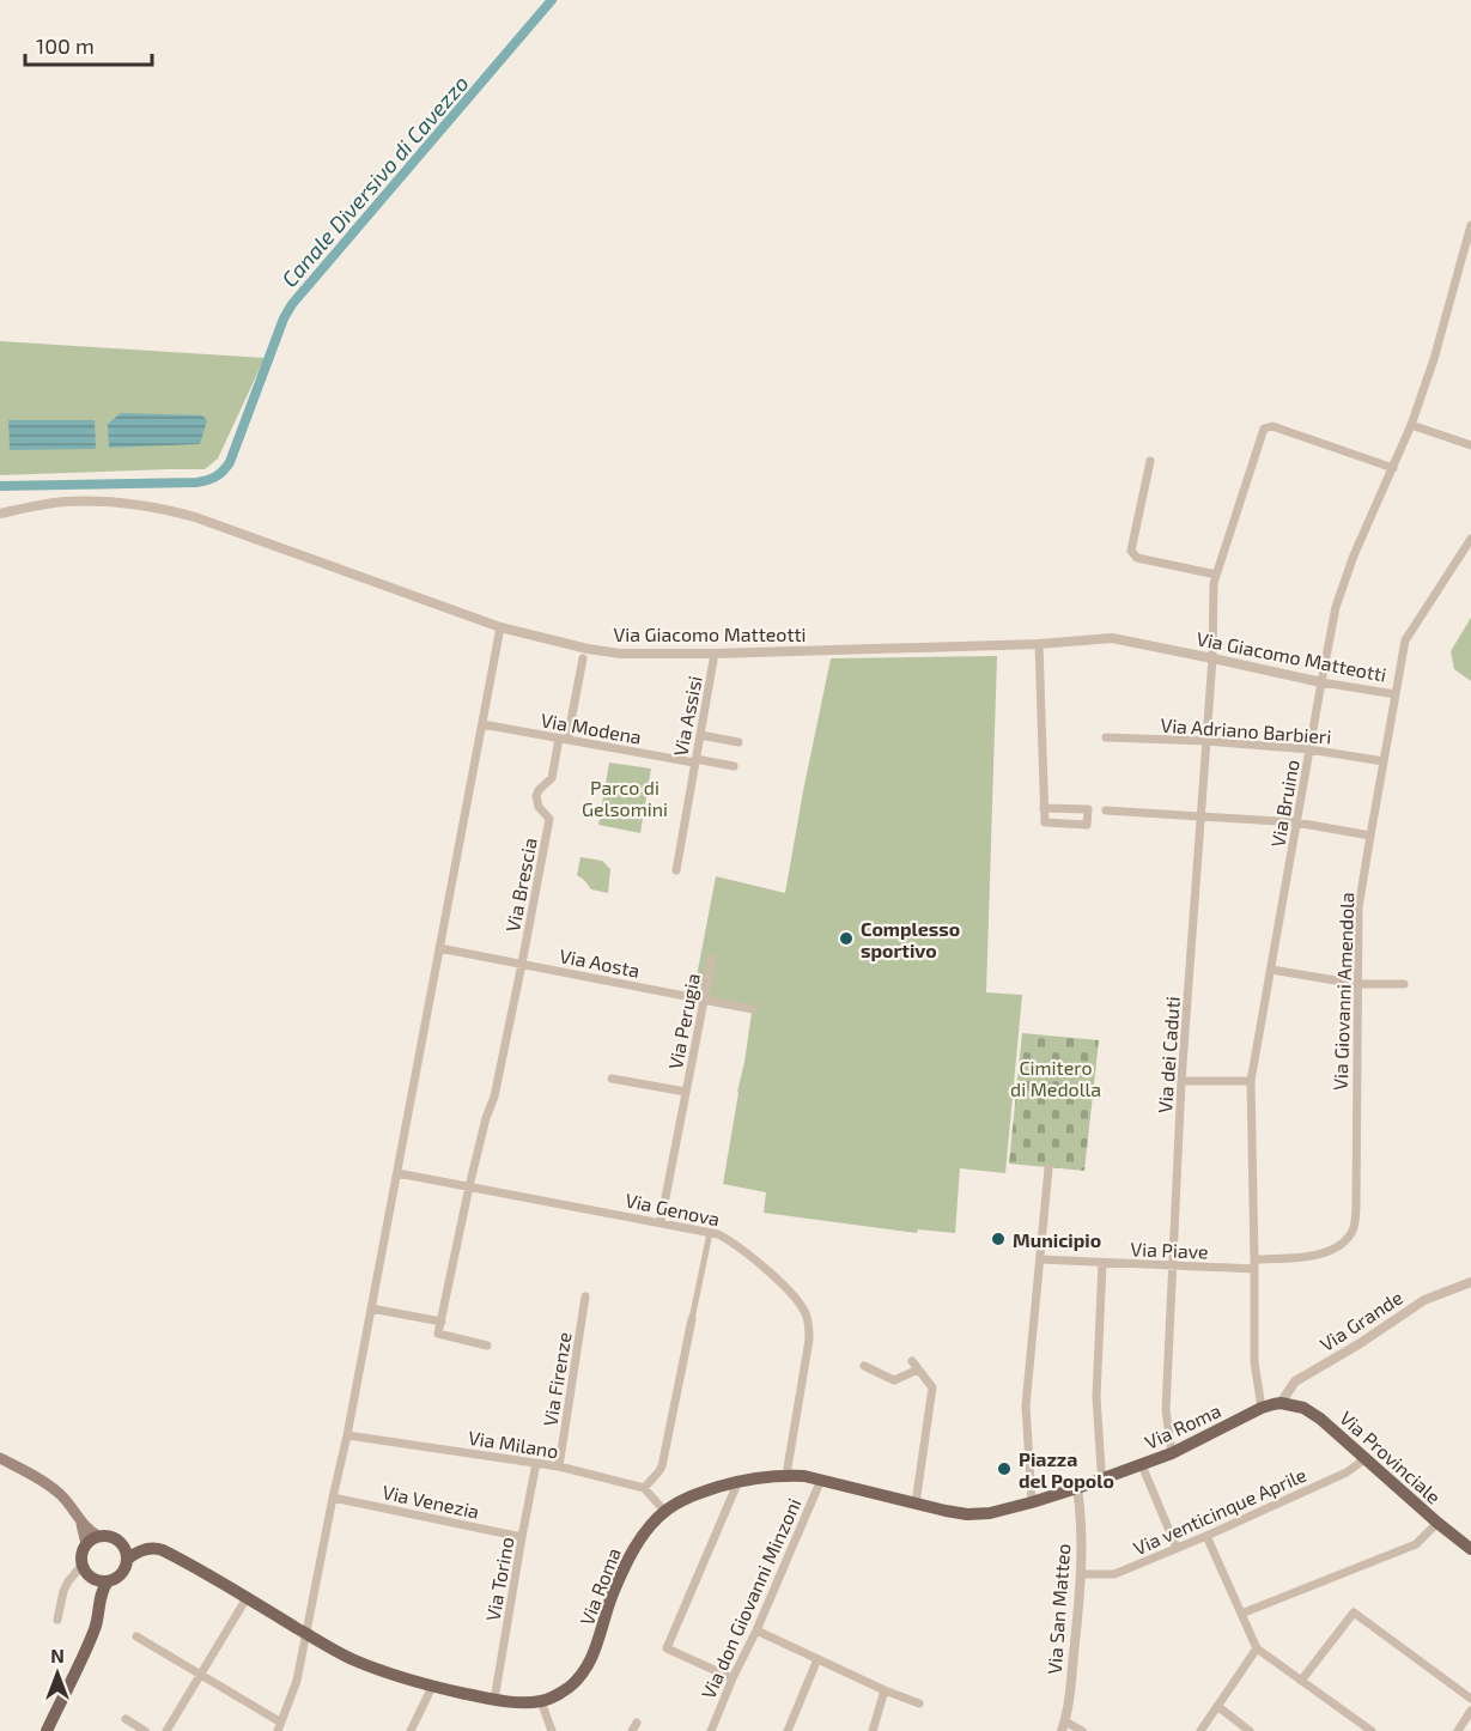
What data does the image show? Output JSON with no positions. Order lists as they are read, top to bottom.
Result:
{
  "streets": {
    "main road": ["Via Roma", "Via Provinciale"],
    "street": [
      "Via Giacomo Matteotti",
      "Via Assisi",
      "Via Modena",
      "Via Adriano Barbieri",
      "Via Bruino",
      "Via Brescia",
      "Via Aosta",
      "Via Giovanni Amendola",
      "Via Perugia",
      "Via dei Caduti",
      "Via Genova",
      "Via Piave",
      "Via Grande",
      "Via Firenze",
      "Via Milano",
      "Via Venezia",
      "Via venticinque Aprile",
      "Via Torino",
      "Via don Giovanni Minzoni",
      "Via San Matteo"
    ]
  },
  "crossings": [
    ["Via Giacomo Matteotti", "Via Assisi"],
    ["Via Giacomo Matteotti", "Via Bruino"],
    ["Via Giacomo Matteotti", "Via Giovanni Amendola"],
    ["Via Giacomo Matteotti", "Via dei Caduti"],
    ["Via Assisi", "Via Modena"],
    ["Via Modena", "Via Brescia"],
    ["Via Adriano Barbieri", "Via Bruino"],
    ["Via Adriano Barbieri", "Via Giovanni Amendola"],
    ["Via Adriano Barbieri", "Via dei Caduti"],
    ["Via Bruino", "Via Giovanni Amendola"],
    ["Via Bruino", "Via dei Caduti"],
    ["Via Bruino", "Via Piave"],
    ["Via Bruino", "Via Roma"],
    ["Via Brescia", "Via Aosta"],
    ["Via Aosta", "Via Perugia"],
    ["Via Perugia", "Via Genova"],
    ["Via dei Caduti", "Via Piave"],
    ["Via dei Caduti", "Via Roma"],
    ["Via Genova", "Via Roma"],
    ["Via Grande", "Via Roma"],
    ["Via Grande", "Via Provinciale"],
    ["Via Firenze", "Via Milano"],
    ["Via Roma", "Via Provinciale"],
    ["Via Roma", "Via Torino"],
    ["Via Roma", "Via don Giovanni Minzoni"],
    ["Via Roma", "Via San Matteo"],
    ["Via Milano", "Via Torino"],
    ["Via Provinciale", "Via venticinque Aprile"],
    ["Via Venezia", "Via Torino"],
    ["Via venticinque Aprile", "Via San Matteo"]
  ],
  "water": ["Canale Diversivo di Cavezzo"],
  "parks": ["Parco di Gelsomini", "Cimitero di Medolla"],
  "places": ["Complesso sportivo", "Municipio", "Piazza del Popolo"],
  "scale_bar": "100 m",
  "north": "top"
}
